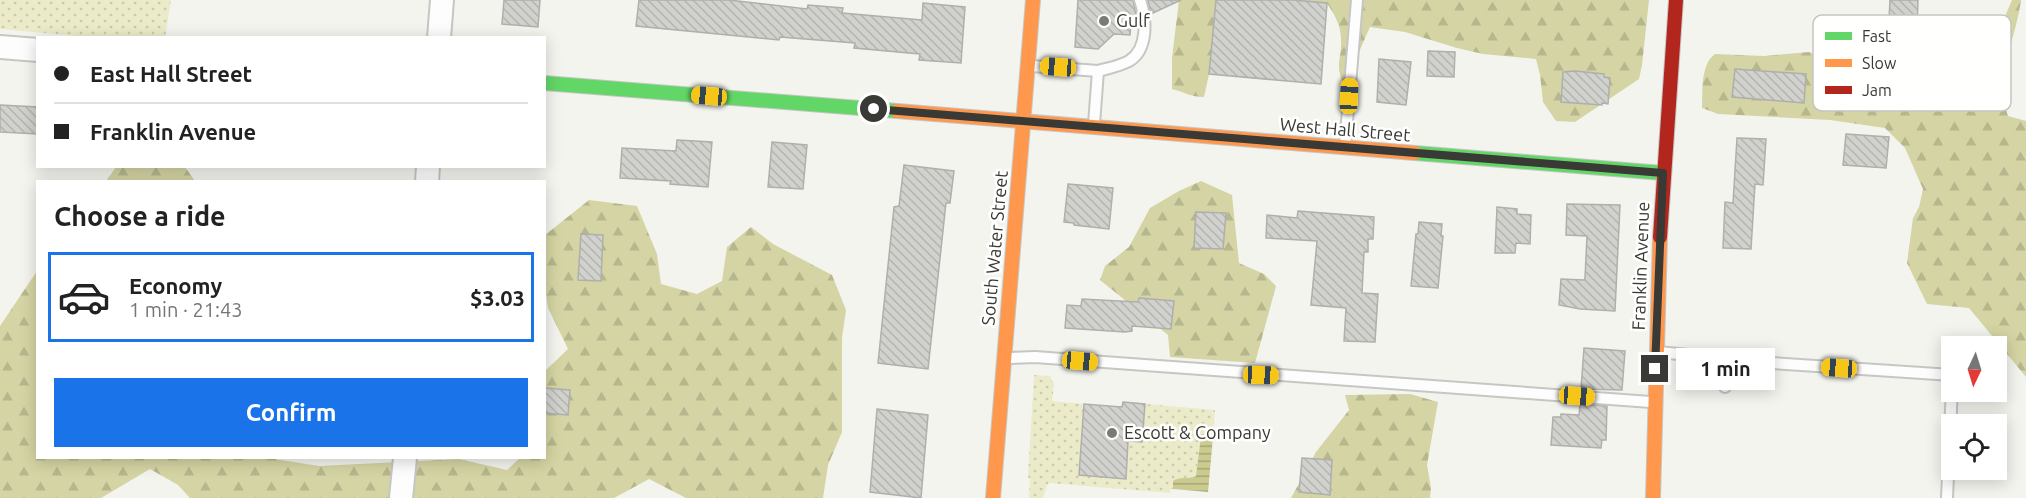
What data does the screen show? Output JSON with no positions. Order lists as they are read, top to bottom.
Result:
{
  "streets": {
    "street": ["West Hall Street", "South Water Street", "Franklin Avenue"]
  },
  "crossings": [
    ["West Hall Street", "South Water Street"],
    ["West Hall Street", "Franklin Avenue"]
  ],
  "places": ["Gulf", "Escott & Company"],
  "legend": ["Fast", "Slow", "Jam"],
  "north": "bottom",
  "page": {
    "banner": ["East Hall Street", "Franklin Avenue"],
    "heading": "Choose a ride",
    "list": [
      {
        "name": "Economy",
        "note": "1 min · 21:43",
        "value": "$3.03"
      }
    ],
    "bubble": "1 min",
    "buttons": "Confirm"
  }
}
